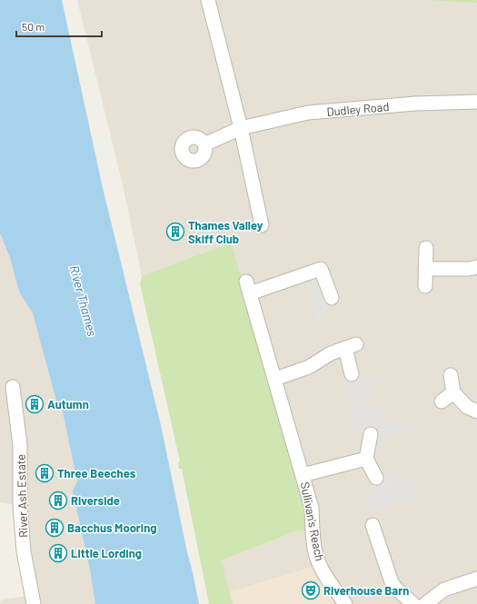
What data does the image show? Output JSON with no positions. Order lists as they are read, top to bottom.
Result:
{
  "streets": {
    "street": ["Dudley Road", "River Ash Estate", "Sullivan's Reach"]
  },
  "water": ["River Thames"],
  "places": {
    "building": [
      "Thames Valley Skiff Club",
      "Autumn",
      "Three Beeches",
      "Riverside",
      "Bacchus Mooring",
      "Little Lording"
    ],
    "theatre": ["Riverhouse Barn"]
  },
  "scale_bar": "50 m"
}
